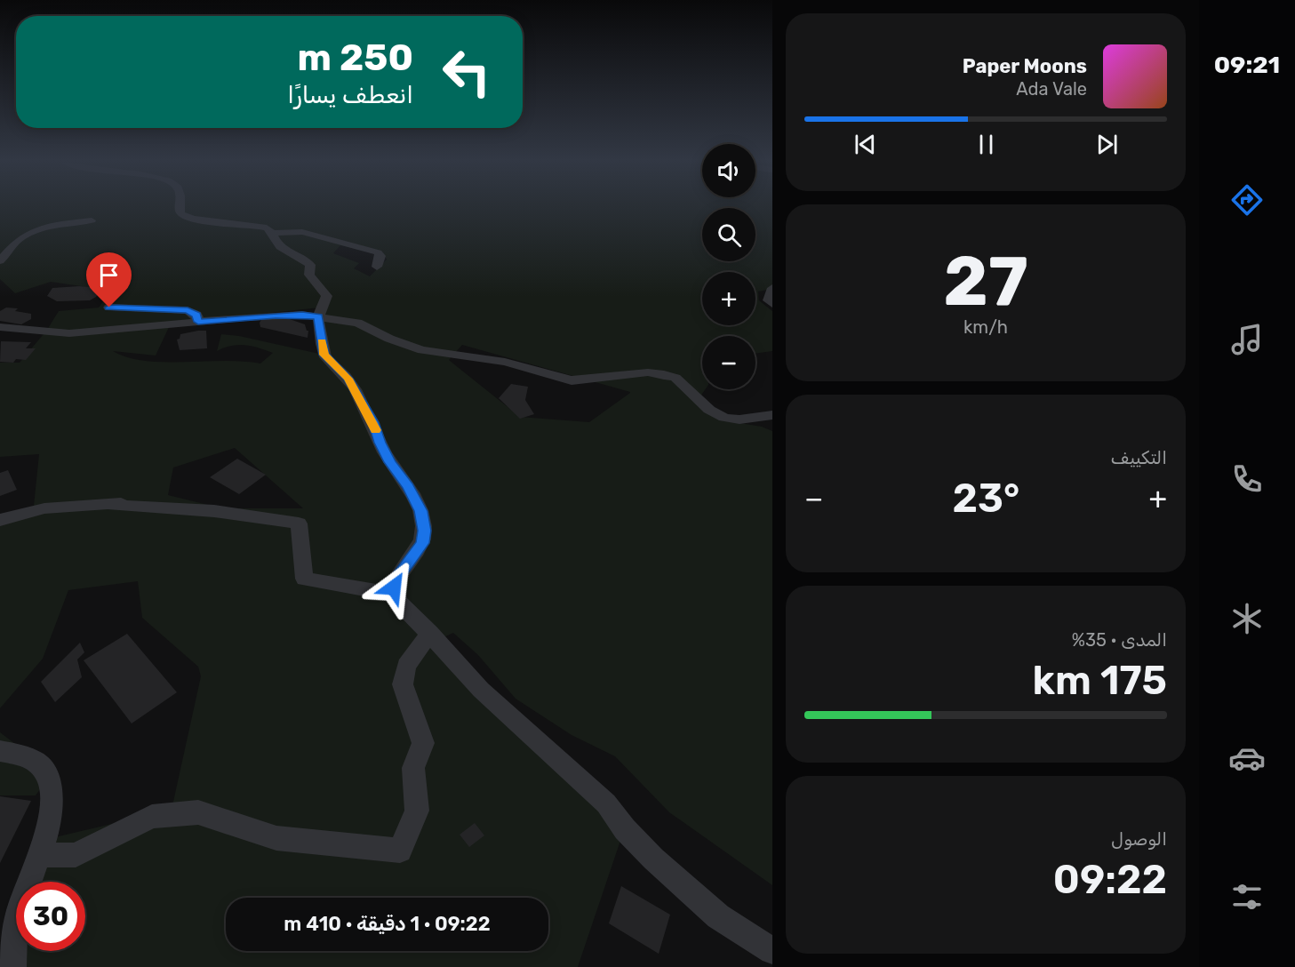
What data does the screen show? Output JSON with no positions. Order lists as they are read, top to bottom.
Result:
{
  "page": {
    "tabs": "09:21",
    "turn": ["250 m", "انعطف يسارًا"],
    "song": ["Paper Moons", "Ada Vale"],
    "map_buttons": ["+", "−"],
    "tile": [
      ["27", "km/h"],
      "التكييف",
      ["المدى · 35%", "175 km"],
      ["الوصول", "09:22"]
    ],
    "heat": ["−", "23°", "+"],
    "limit": "30",
    "trip": "09:22 · 1 دقيقة · 410 m"
  }
}
